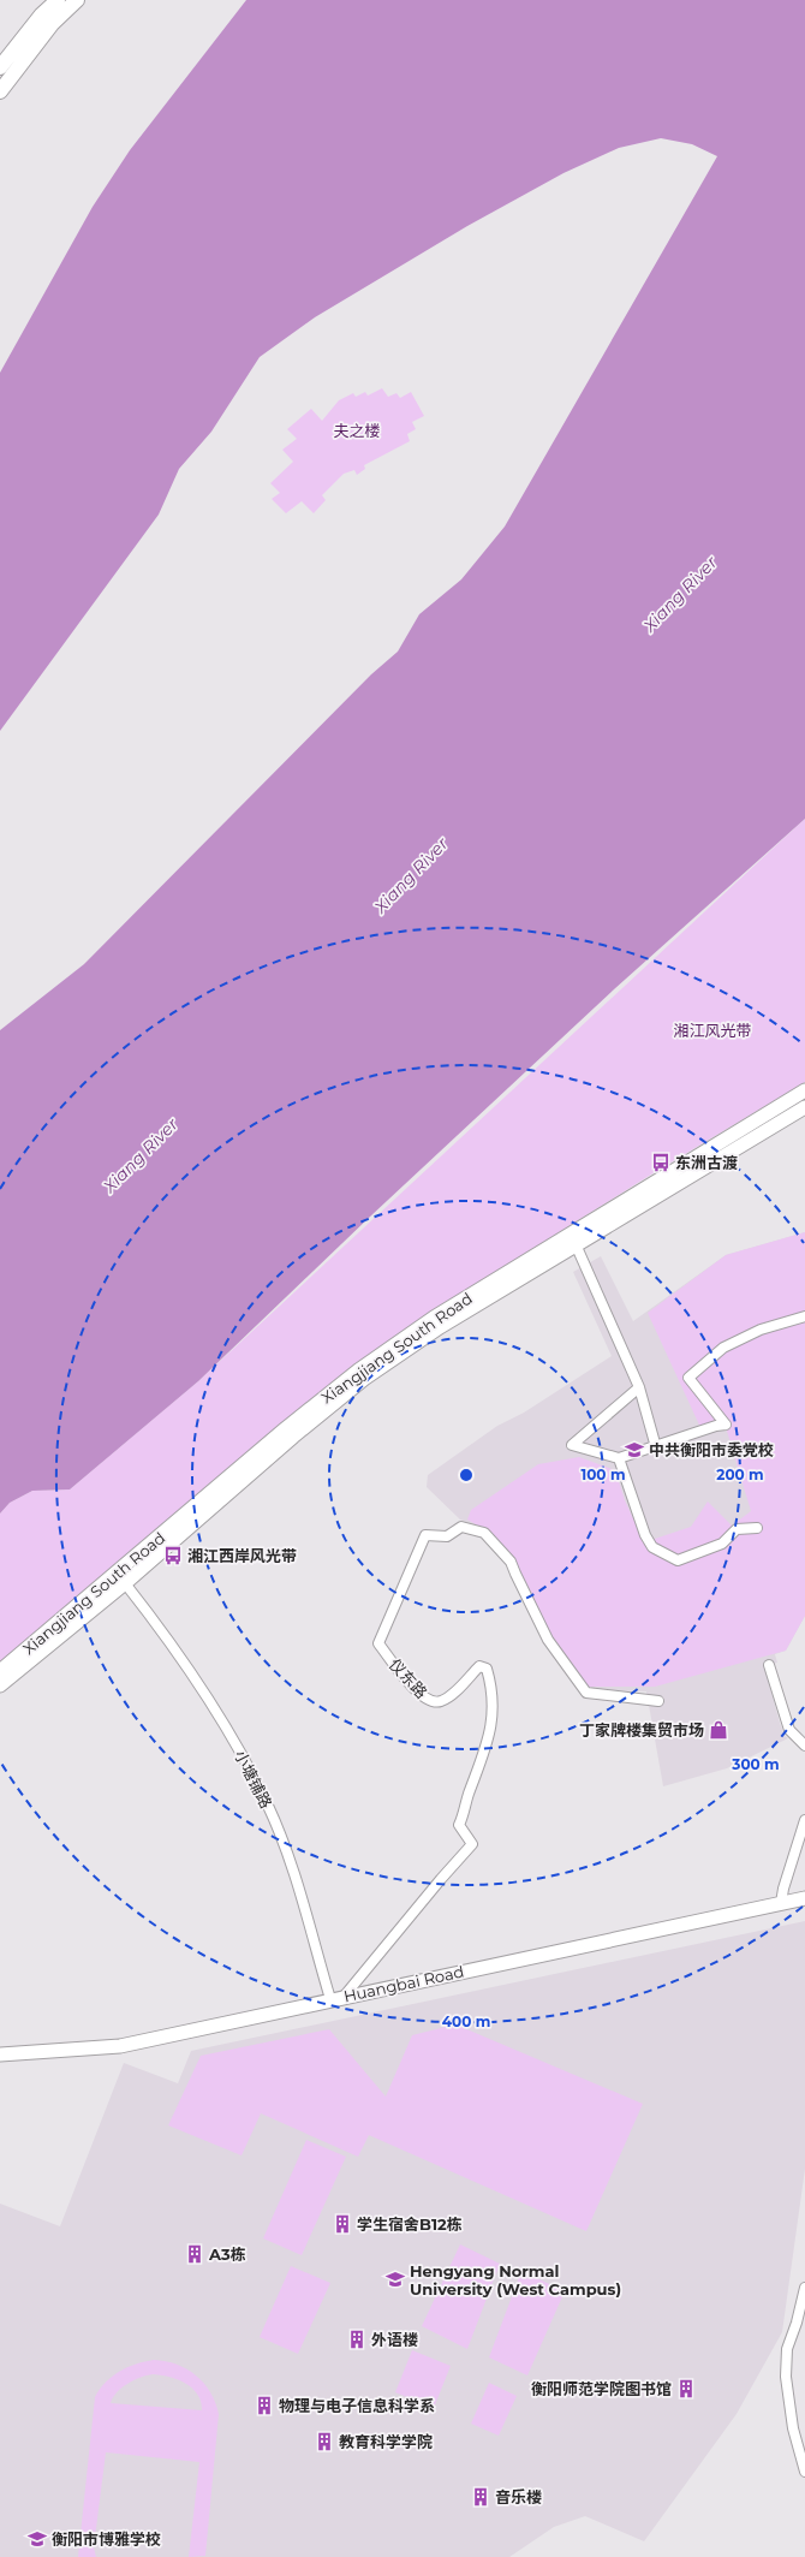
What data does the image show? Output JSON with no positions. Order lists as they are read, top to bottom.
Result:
{
  "streets": {
    "main road": ["Xiangjiang South Road", "Huangbai Road"],
    "street": ["仪东路", "小塘铺路"]
  },
  "crossings": [
    ["Xiangjiang South Road", "小塘铺路"],
    ["仪东路", "Huangbai Road"],
    ["小塘铺路", "Huangbai Road"]
  ],
  "water": ["Xiang River"],
  "parks": ["夫之楼", "湘江风光带"],
  "places": {
    "bus stop": ["东洲古渡", "湘江西岸风光带"],
    "school or university": ["中共衡阳市委党校", "Hengyang Normal University (West Campus)", "衡阳市博雅学校"],
    "shop": ["丁家牌楼集贸市场"],
    "building": [
      "学生宿舍B12栋",
      "A3栋",
      "外语楼",
      "衡阳师范学院图书馆",
      "物理与电子信息科学系",
      "教育科学学院",
      "音乐楼"
    ]
  },
  "rings": [
    "100 m",
    "200 m",
    "300 m",
    "400 m"
  ]
}
